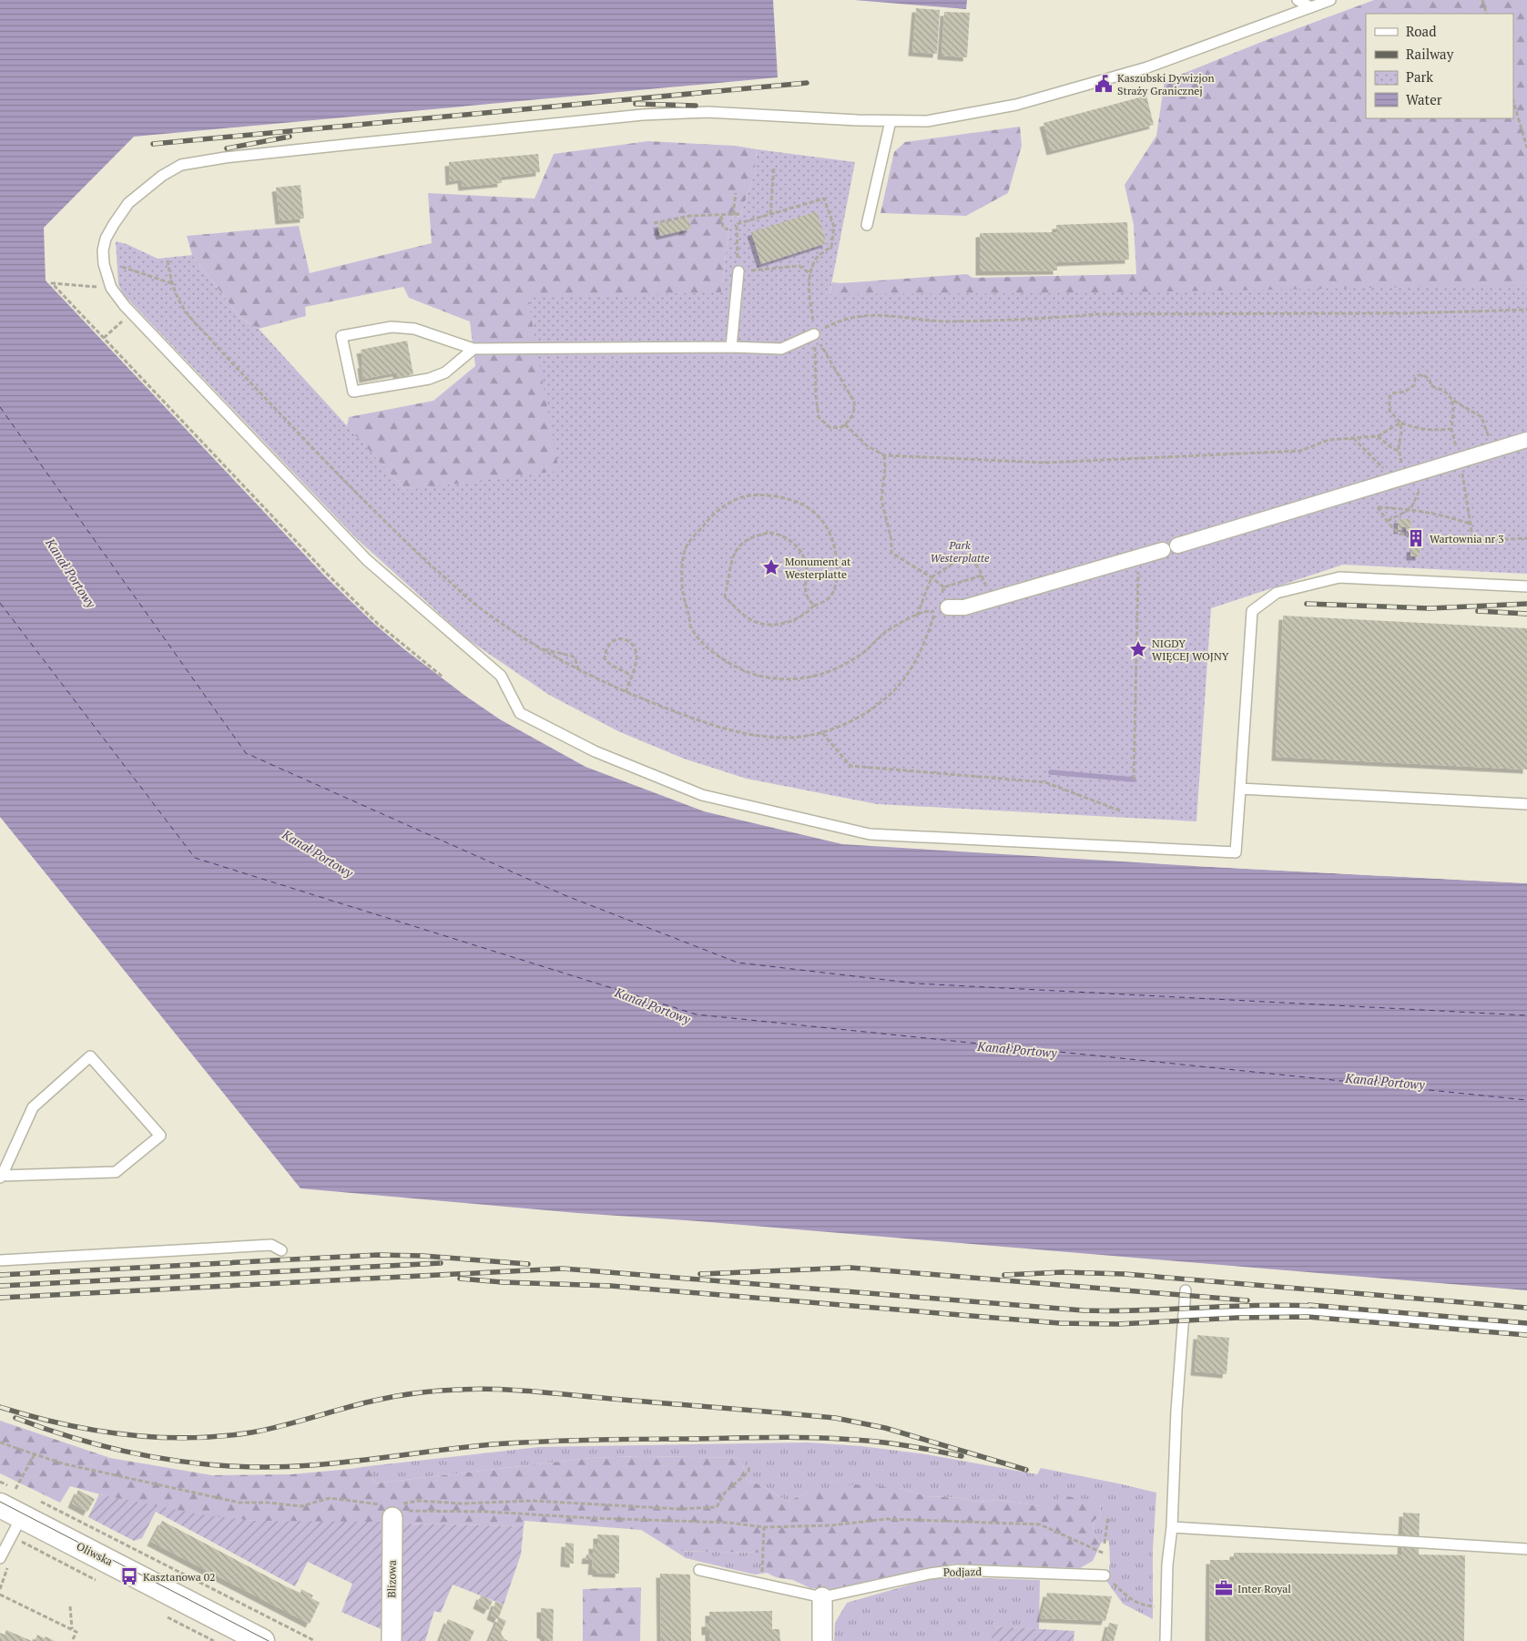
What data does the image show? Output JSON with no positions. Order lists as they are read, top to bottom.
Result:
{
  "streets": {
    "street": ["Oliwska", "Blizowa"],
    "lane": ["Podjazd"]
  },
  "water": ["Kanał Portowy"],
  "parks": ["Park Westerplatte"],
  "places": {
    "public building": ["Kaszubski Dywizjon Straży Granicznej"],
    "building": ["Wartownia nr 3"],
    "place": ["Monument at Westerplatte", "NIGDY WIĘCEJ WOJNY"],
    "bus stop": ["Kasztanowa 02"],
    "office": ["Inter Royal"]
  },
  "legend": [
    "Road",
    "Railway",
    "Park",
    "Water"
  ]
}
